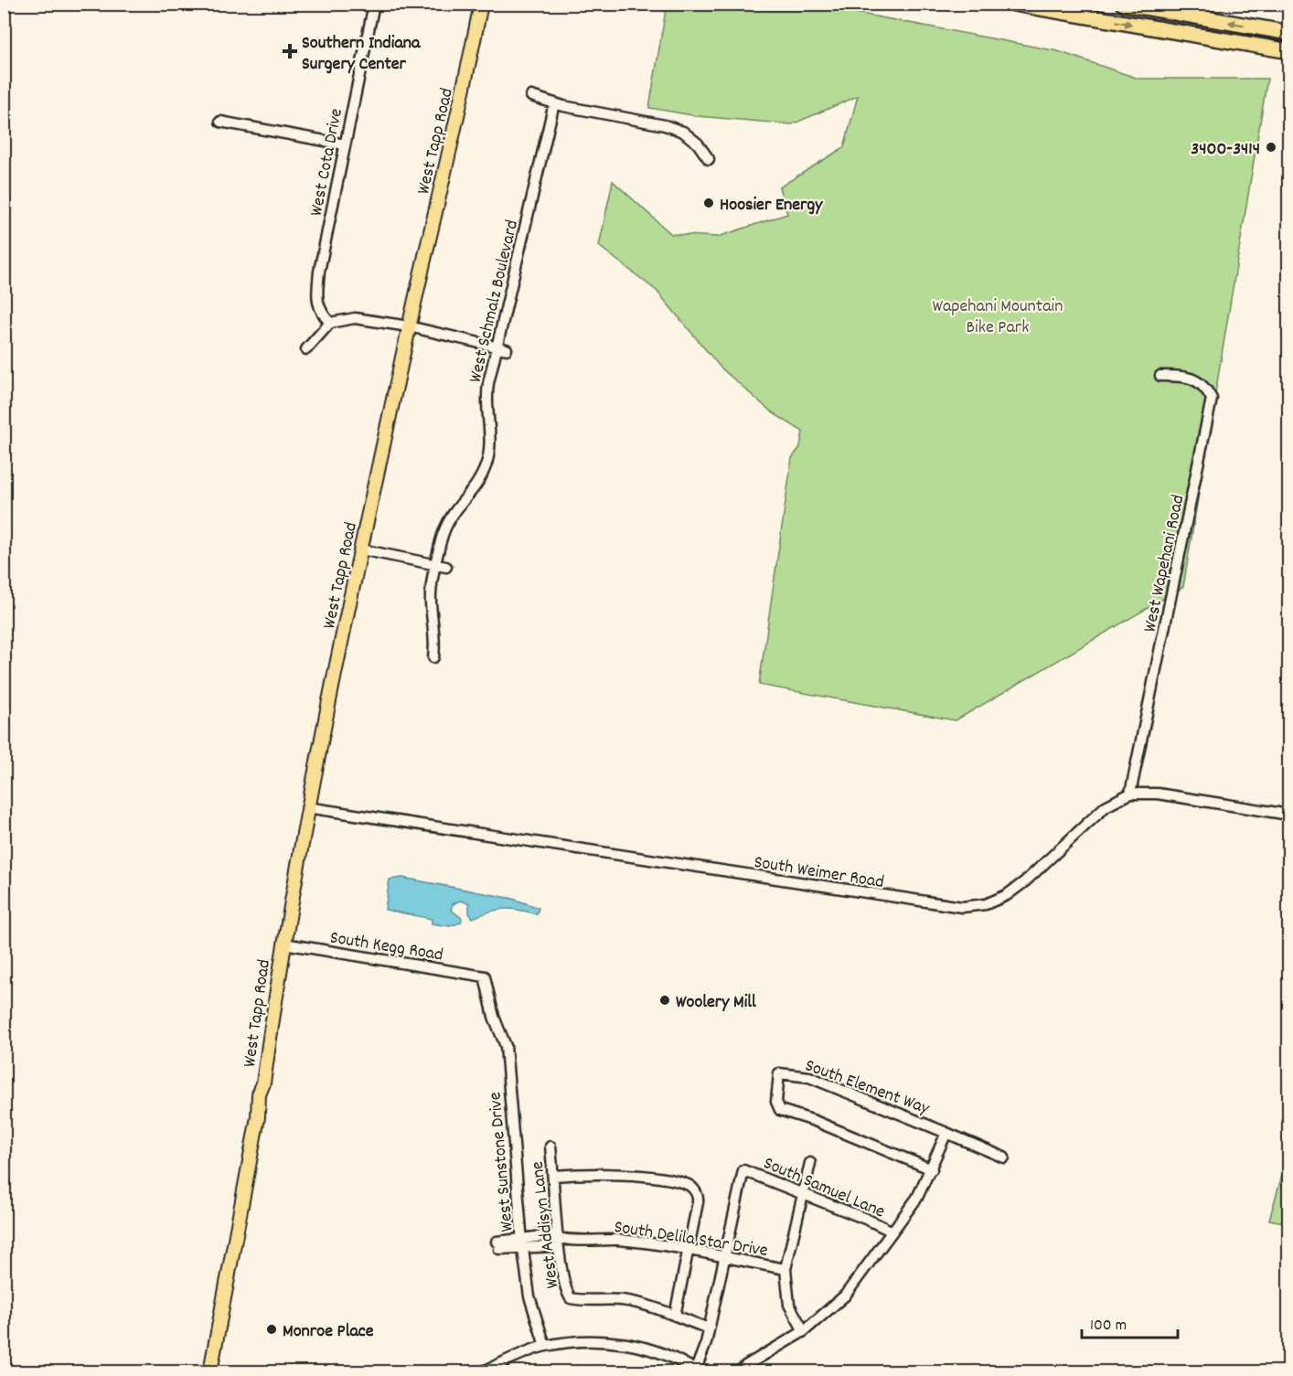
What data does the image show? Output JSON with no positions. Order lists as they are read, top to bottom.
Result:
{
  "streets": {
    "main road": ["West Tapp Road"],
    "street": [
      "West Cota Drive",
      "West Schmalz Boulevard",
      "West Wapehani Road",
      "South Weimer Road",
      "South Kegg Road",
      "South Element Way",
      "West Sunstone Drive",
      "South Samuel Lane",
      "West Addisyn Lane",
      "South Delila Star Drive"
    ]
  },
  "crossings": [
    ["West Tapp Road", "South Weimer Road"],
    ["West Tapp Road", "South Kegg Road"],
    ["West Wapehani Road", "South Weimer Road"],
    ["South Kegg Road", "West Sunstone Drive"],
    ["South Element Way", "South Samuel Lane"],
    ["West Sunstone Drive", "South Delila Star Drive"],
    ["South Samuel Lane", "South Delila Star Drive"],
    ["West Addisyn Lane", "South Delila Star Drive"]
  ],
  "parks": ["Wapehani Mountain Bike Park"],
  "places": {
    "health": ["Southern Indiana Surgery Center"],
    "other": [
      "3400-3414",
      "Hoosier Energy",
      "Woolery Mill",
      "Monroe Place"
    ]
  },
  "scale_bar": "100 m"
}
